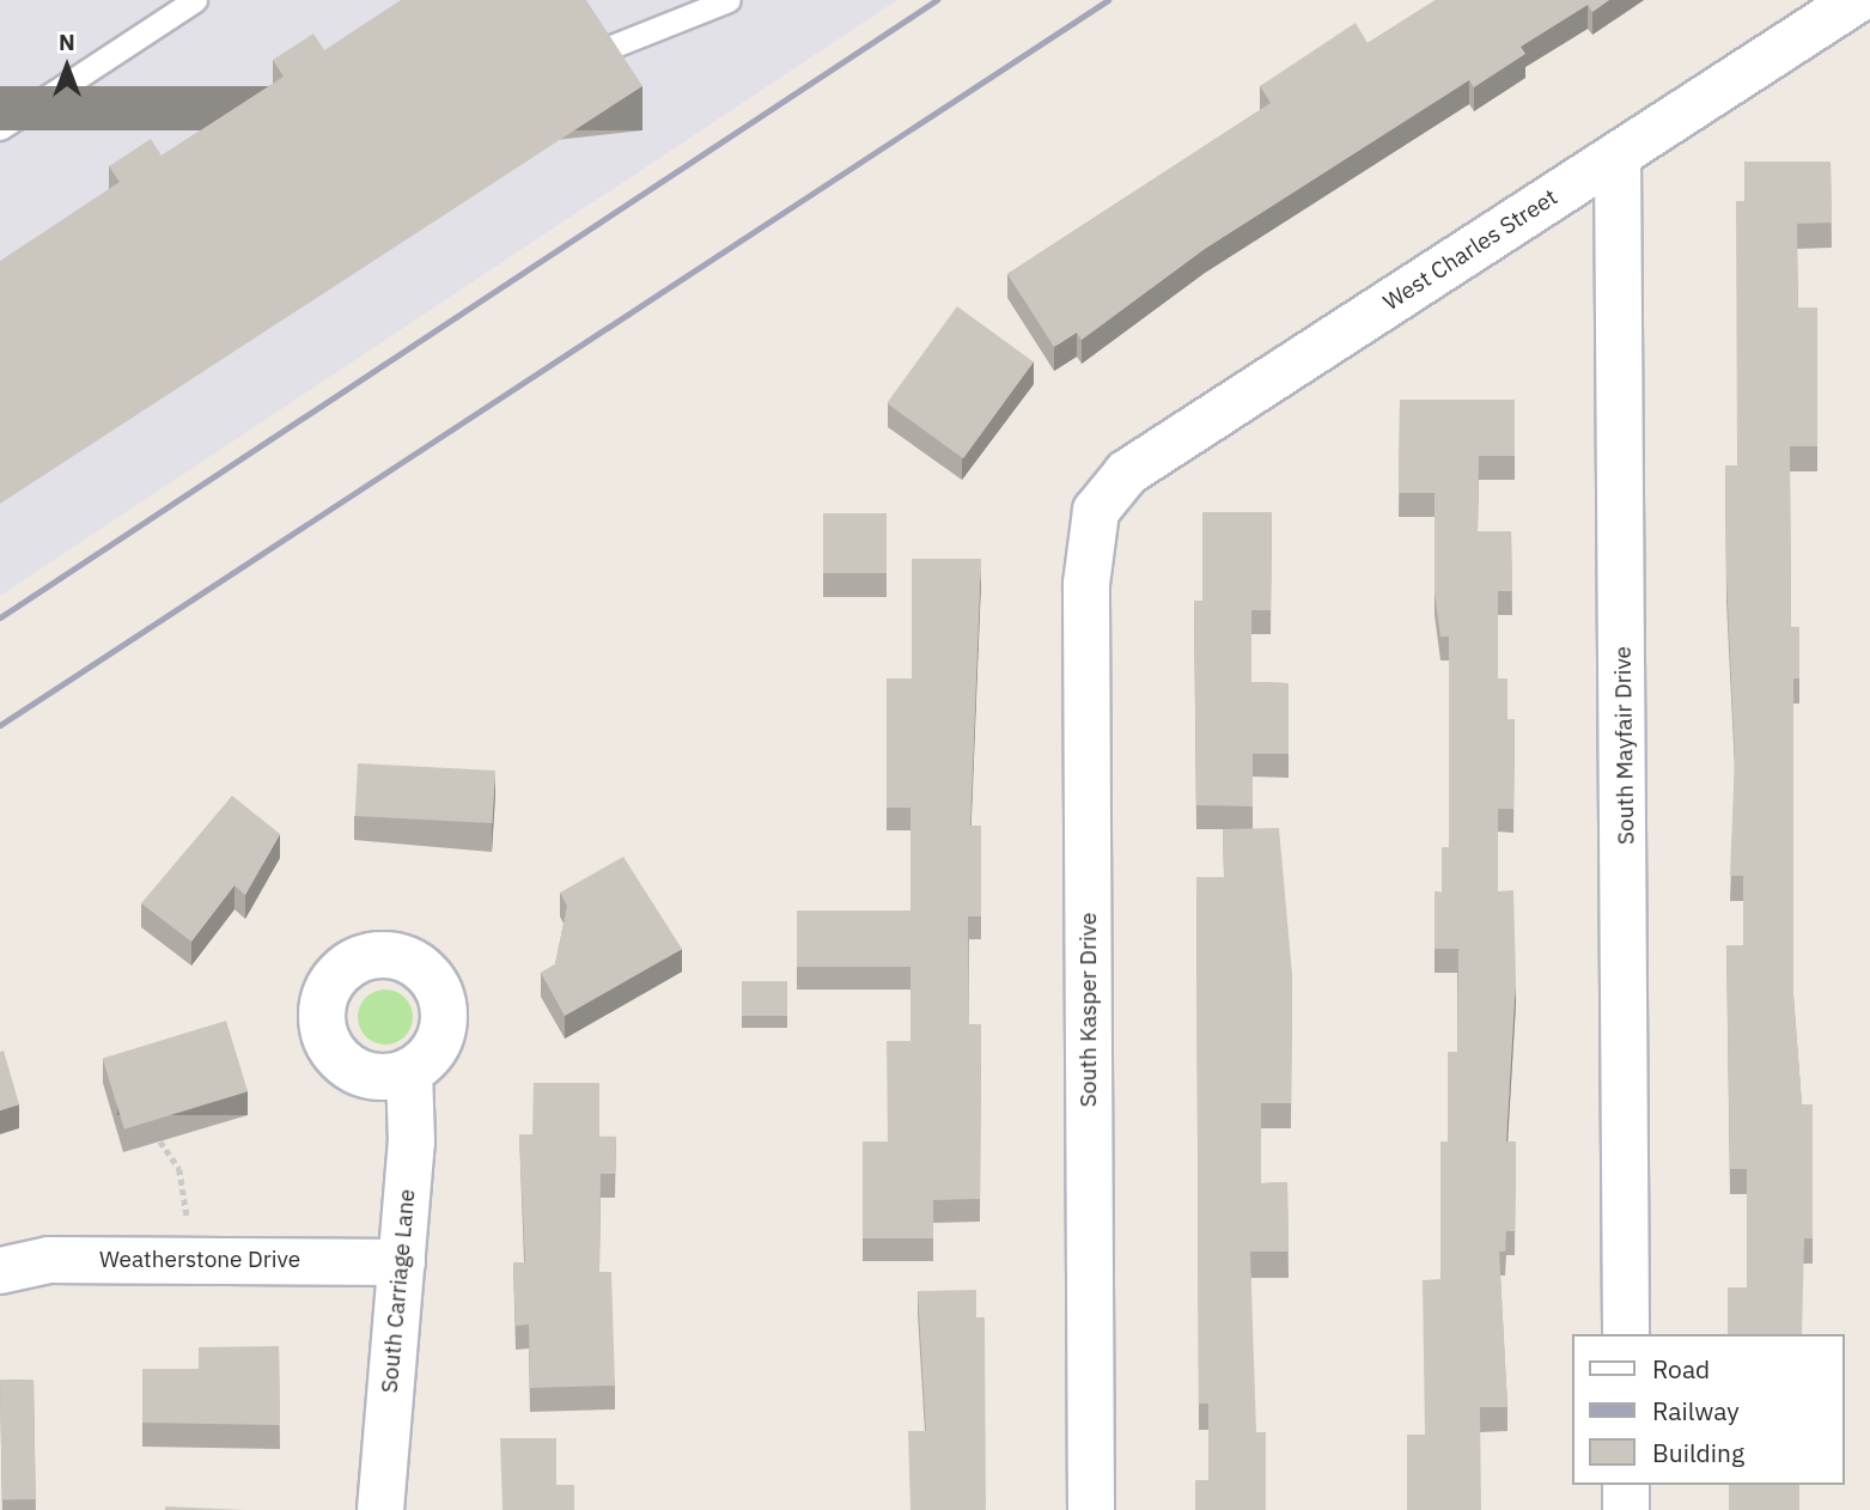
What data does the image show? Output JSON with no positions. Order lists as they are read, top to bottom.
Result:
{
  "streets": {
    "street": [
      "West Charles Street",
      "South Mayfair Drive",
      "South Kasper Drive",
      "Weatherstone Drive",
      "South Carriage Lane"
    ]
  },
  "crossings": [
    ["West Charles Street", "South Mayfair Drive"],
    ["West Charles Street", "South Kasper Drive"],
    ["Weatherstone Drive", "South Carriage Lane"]
  ],
  "legend": ["Road", "Railway", "Building"],
  "north": "top"
}
